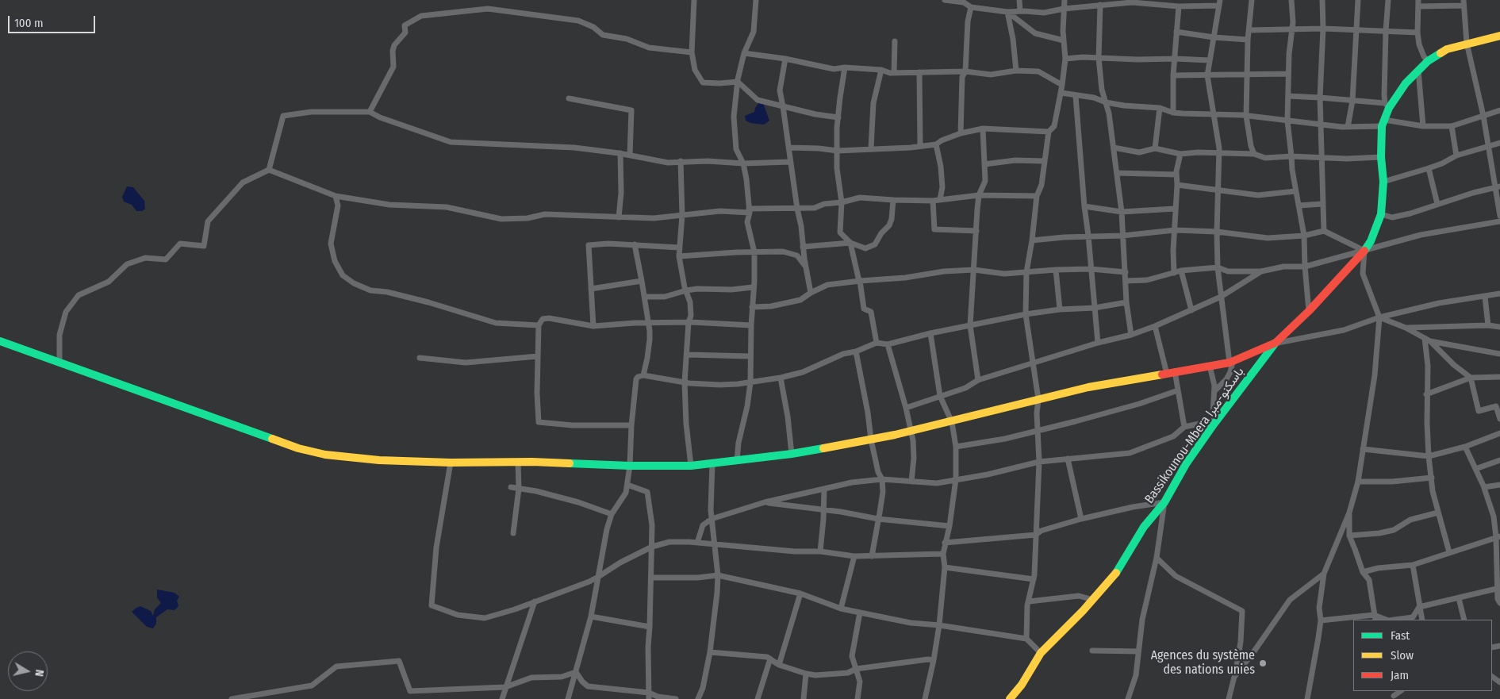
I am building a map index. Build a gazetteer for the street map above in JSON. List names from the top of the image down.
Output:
{
  "streets": {
    "main road": ["Bassikounou-Mbera باسكنو-مبرا"]
  },
  "places": ["Agences du système des nations unies"],
  "legend": ["Fast", "Slow", "Jam"],
  "scale_bar": "100 m",
  "north": "right"
}
